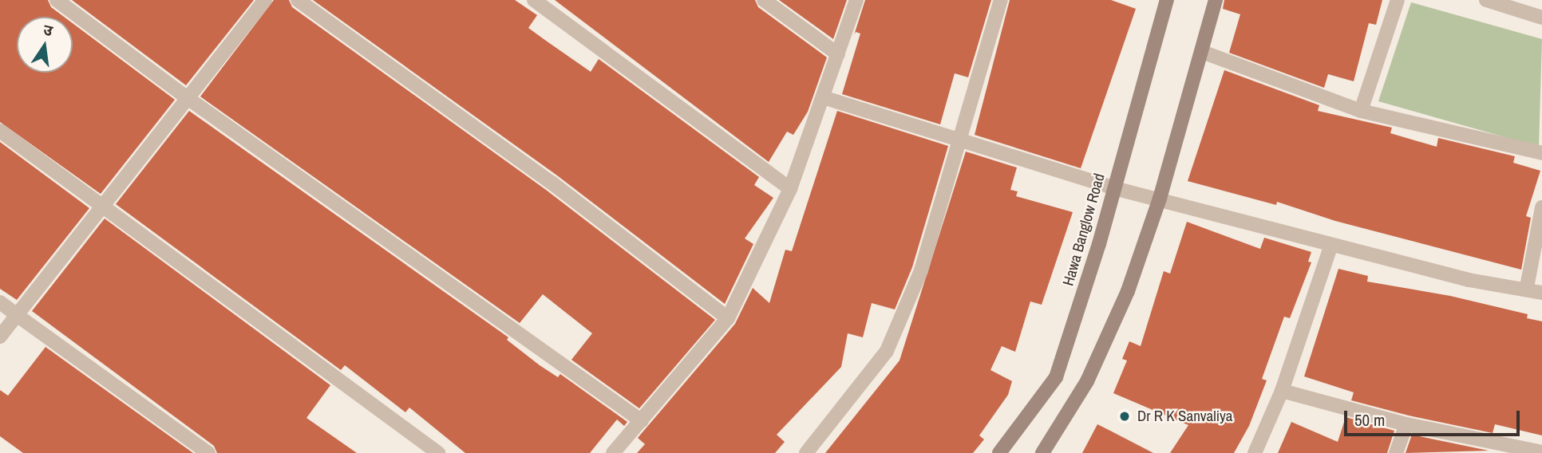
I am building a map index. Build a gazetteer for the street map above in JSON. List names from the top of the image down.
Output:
{
  "streets": {
    "street": ["Hawa Banglow Road"]
  },
  "places": ["Dr R K Sanvaliya"],
  "scale_bar": "50 m",
  "north": "top"
}
